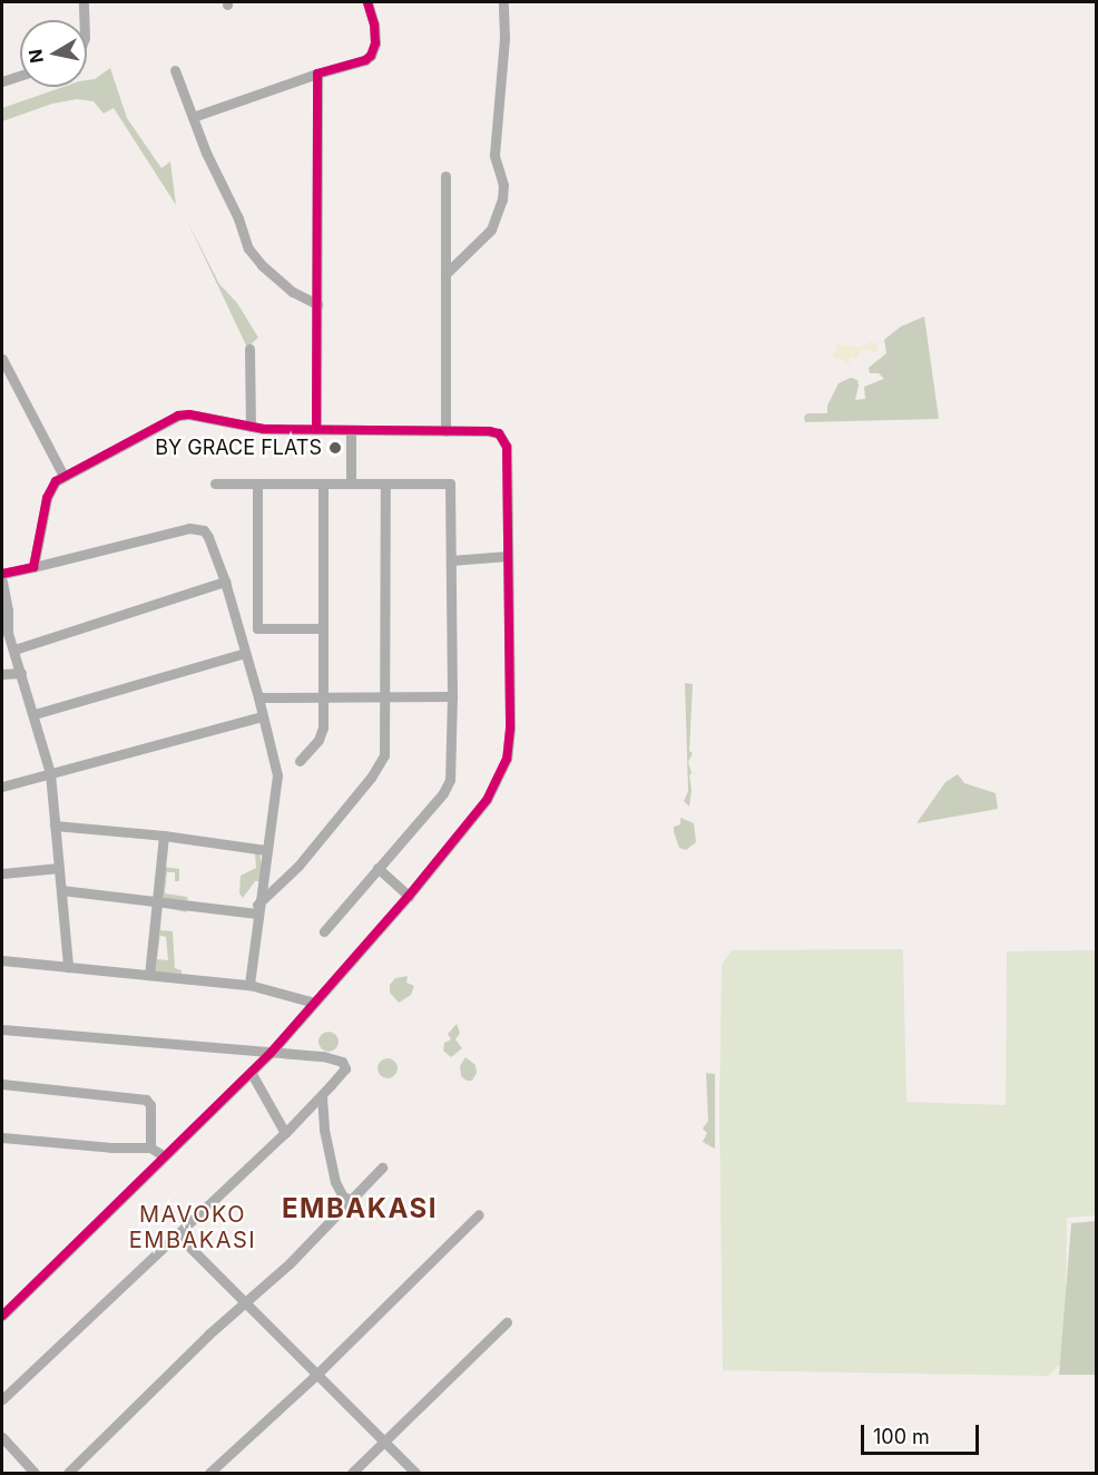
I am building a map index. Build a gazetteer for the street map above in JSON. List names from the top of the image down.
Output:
{
  "districts": ["EMBAKASI", "MAVOKO EMBAKASI"],
  "places": ["BY GRACE FLATS"],
  "scale_bar": "100 m",
  "north": "left"
}
